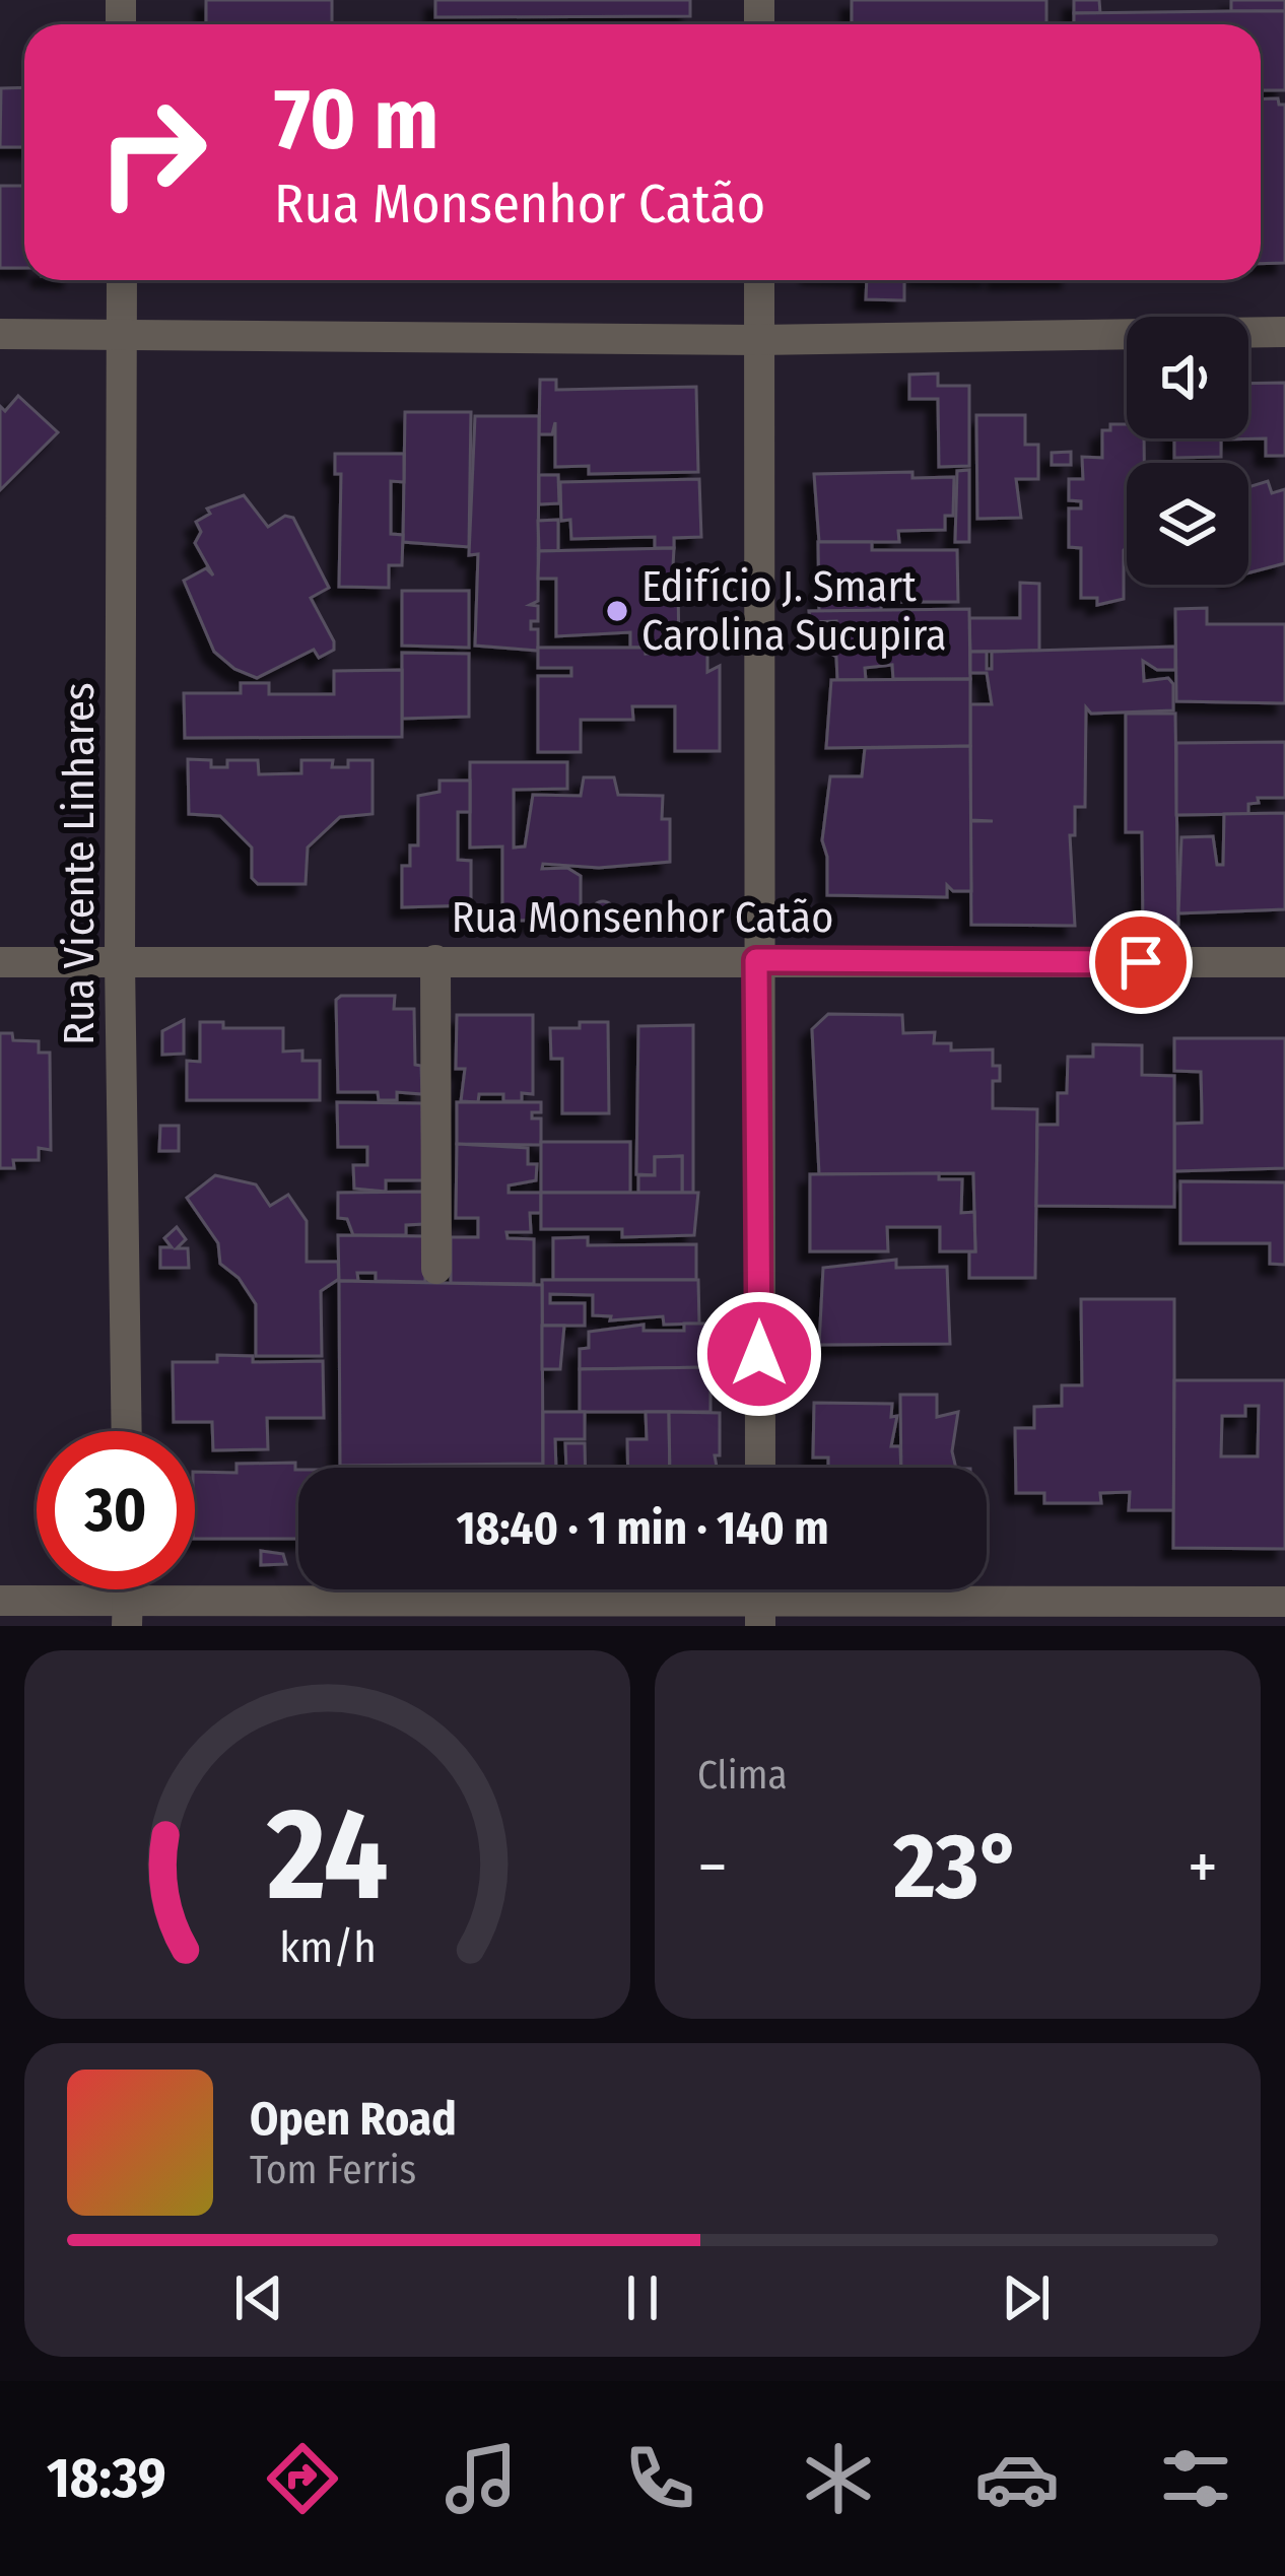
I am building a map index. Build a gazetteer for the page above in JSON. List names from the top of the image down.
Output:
{
  "streets": {
    "street": ["Rua Vicente Linhares", "Rua Monsenhor Catão"]
  },
  "crossings": [
    ["Rua Vicente Linhares", "Rua Monsenhor Catão"]
  ],
  "places": ["Edifício J. Smart Carolina Sucupira"],
  "page": {
    "turn": ["70 m", "Rua Monsenhor Catão"],
    "limit": "30",
    "trip": "18:40 · 1 min · 140 m",
    "tile": "Clima",
    "heat": ["−", "23°", "+"],
    "song": ["Open Road", "Tom Ferris"],
    "tabs": "18:39",
    "gauge": ["24", "km/h"]
  }
}
